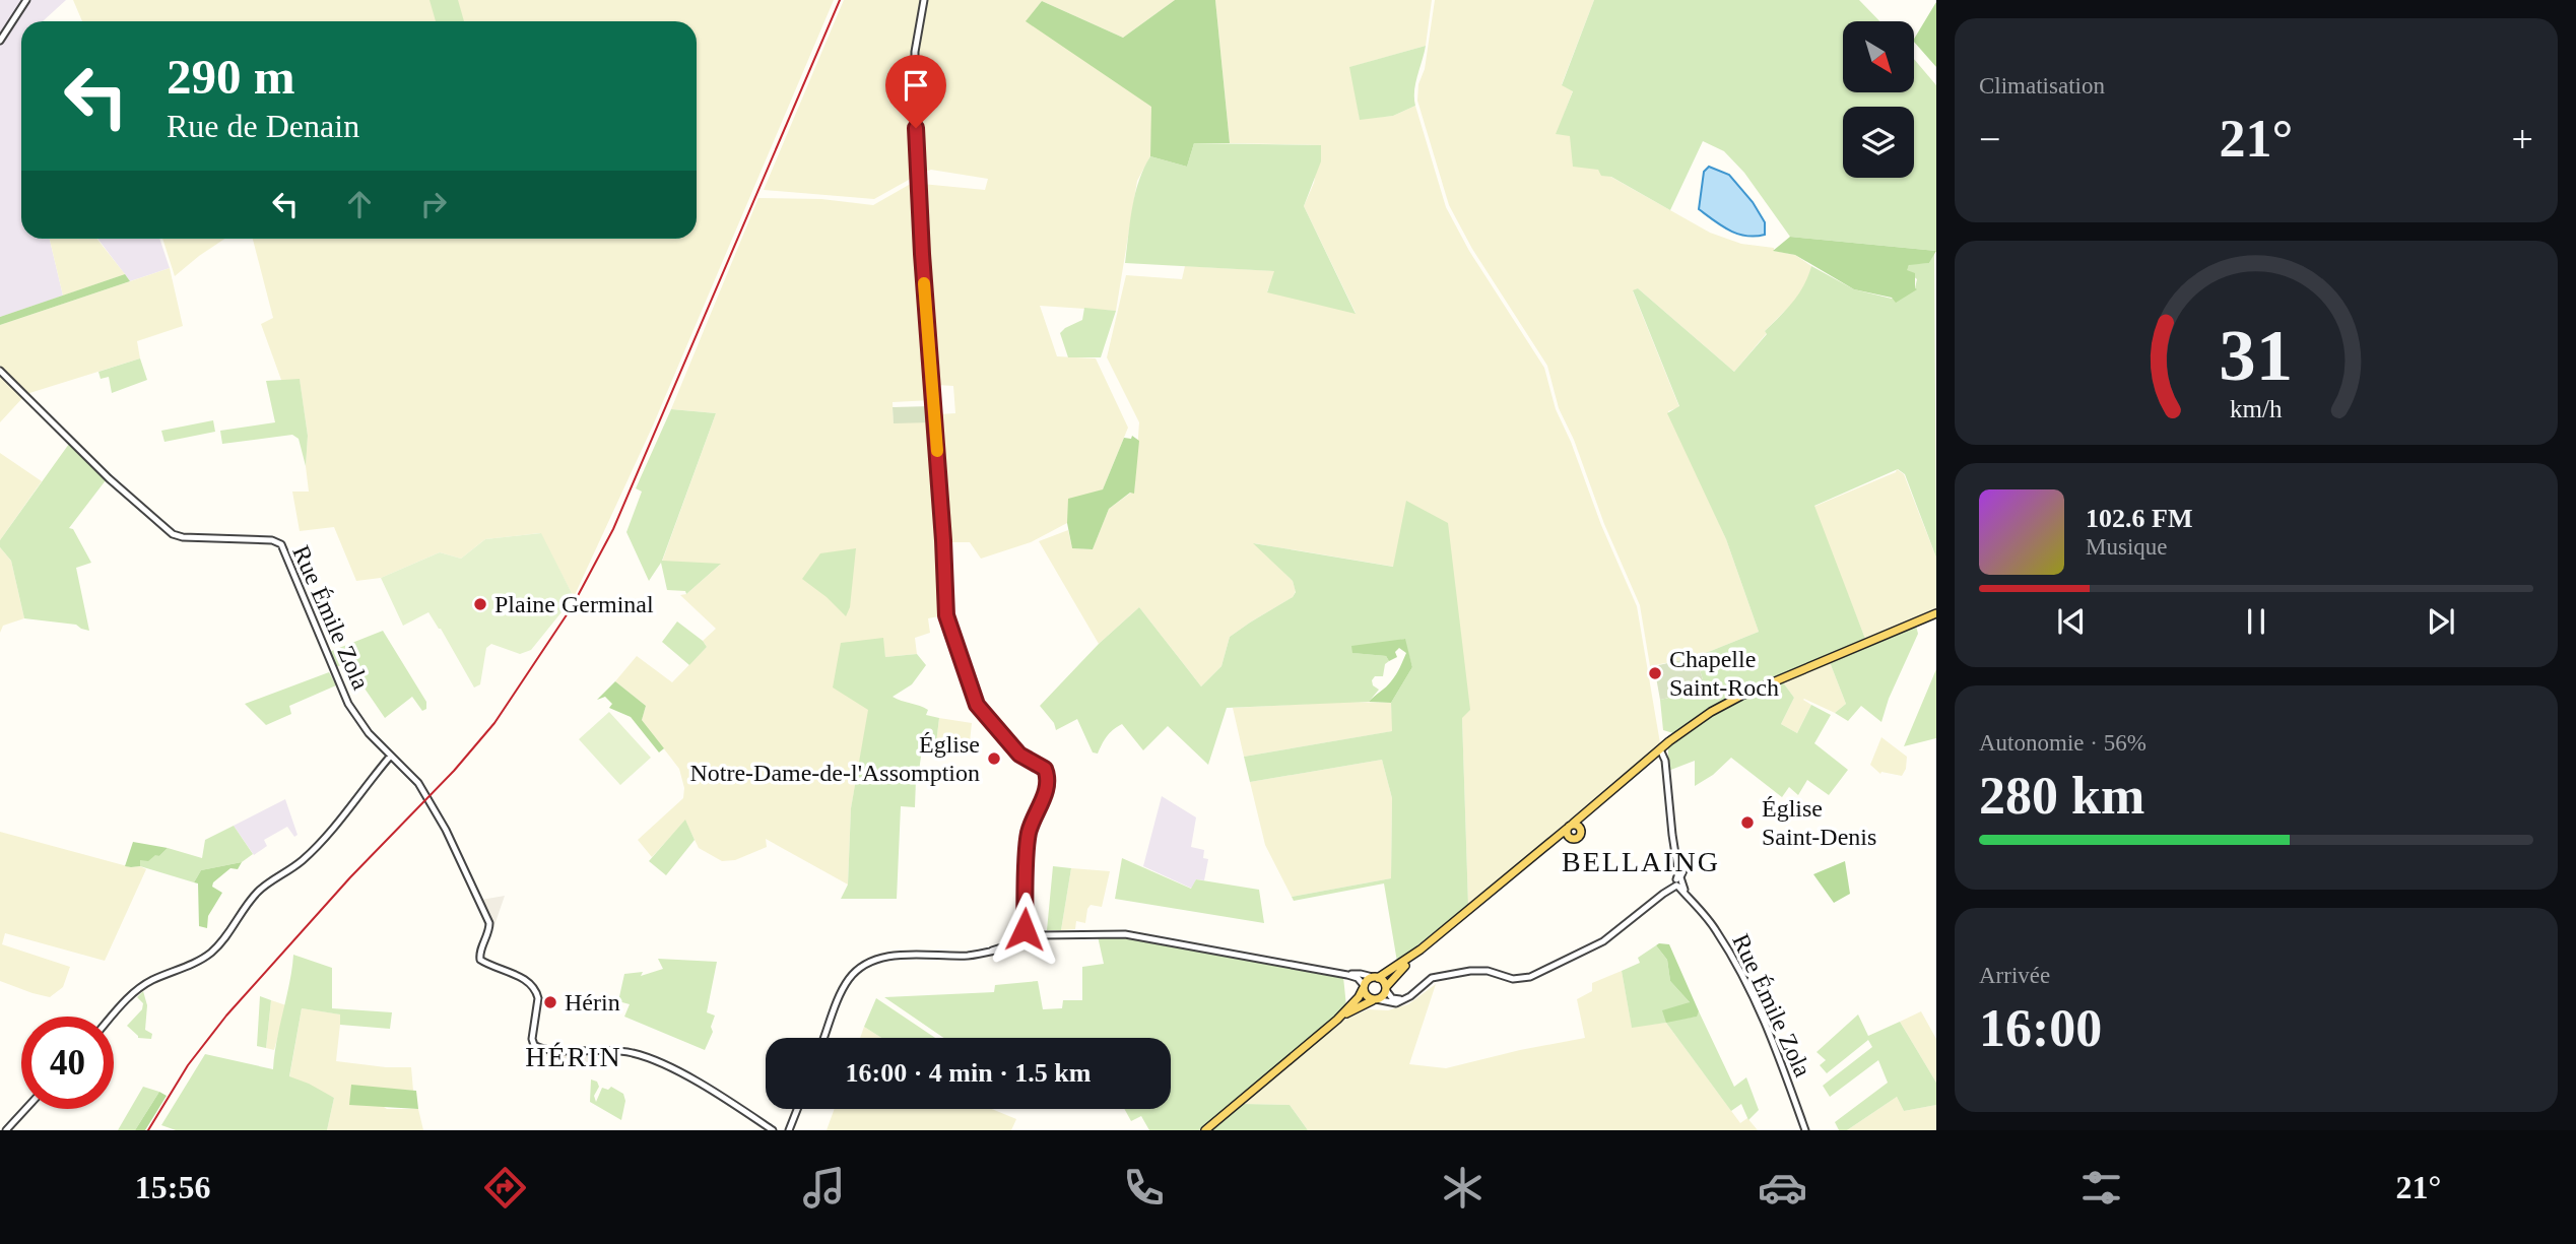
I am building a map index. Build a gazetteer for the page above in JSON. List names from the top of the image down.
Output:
{
  "streets": {
    "street": ["Rue Émile Zola"]
  },
  "districts": ["BELLAING", "HÉRIN"],
  "places": [
    "Plaine Germinal",
    "Chapelle Saint-Roch",
    "Église Notre-Dame-de-l'Assomption",
    "Église Saint-Denis",
    "Hérin"
  ],
  "north": "bottom right",
  "page": {
    "tile": [
      "Climatisation",
      ["Autonomie · 56%", "280 km"],
      ["Arrivée", "16:00"]
    ],
    "turn": ["290 m", "Rue de Denain"],
    "heat": ["−", "21°", "+"],
    "song": ["102.6 FM", "Musique"],
    "limit": "40",
    "trip": "16:00 · 4 min · 1.5 km",
    "tabs": ["15:56", "21°"],
    "gauge": ["31", "km/h"]
  }
}
